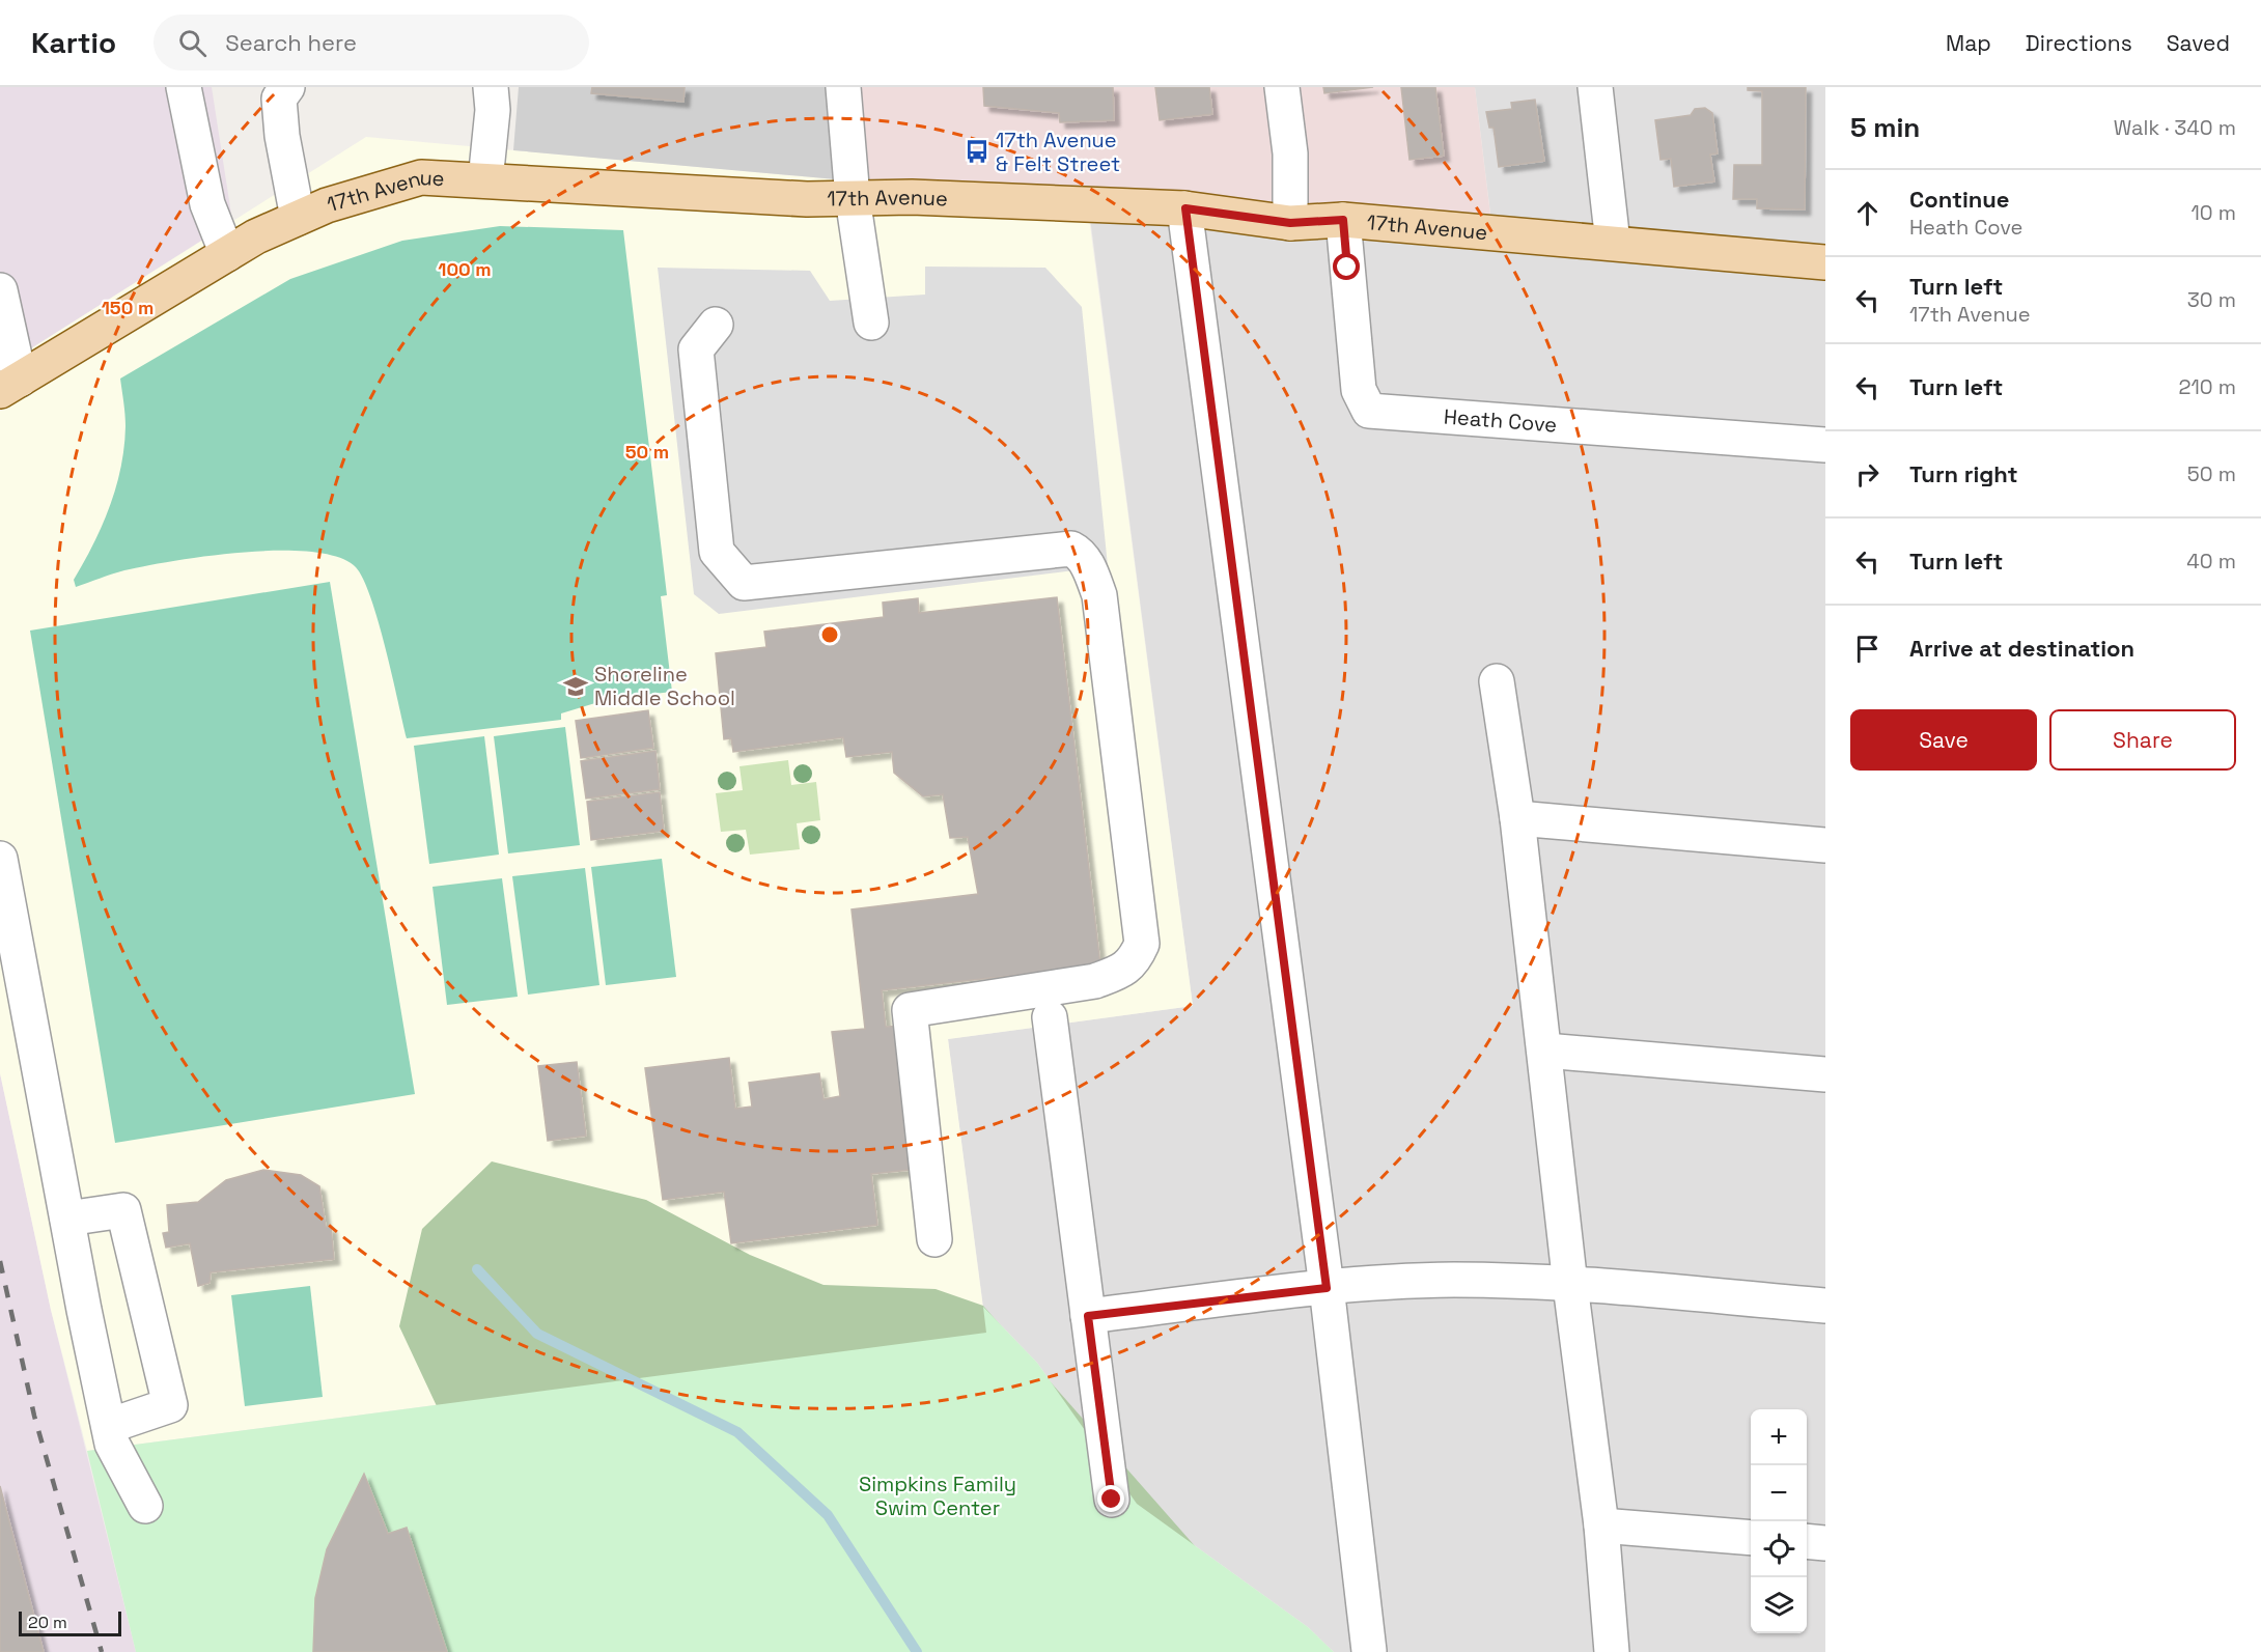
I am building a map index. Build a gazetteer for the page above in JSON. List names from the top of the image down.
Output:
{
  "streets": {
    "main road": ["17th Avenue"],
    "street": ["Heath Cove"]
  },
  "crossings": [
    ["17th Avenue", "Heath Cove"]
  ],
  "parks": ["Simpkins Family Swim Center"],
  "places": {
    "bus stop": ["17th Avenue & Felt Street"],
    "school or university": ["Shoreline Middle School"]
  },
  "scale_bar": "20 m",
  "page": {
    "header": "Kartio",
    "search": "Search here",
    "nav": ["Map", "Directions", "Saved"],
    "heading": ["5 min", "Walk · 340 m"],
    "list": [
      ["Continue", "Heath Cove", "10 m"],
      ["Turn left", "17th Avenue", "30 m"],
      ["Turn left", "210 m"],
      ["Turn right", "50 m"],
      ["Turn left", "40 m"],
      "Arrive at destination"
    ],
    "buttons": ["Save", "Share"],
    "map_buttons": ["+", "−"],
    "scale": "20 m"
  },
  "rings": ["100 m", "150 m", "50 m"]
}
